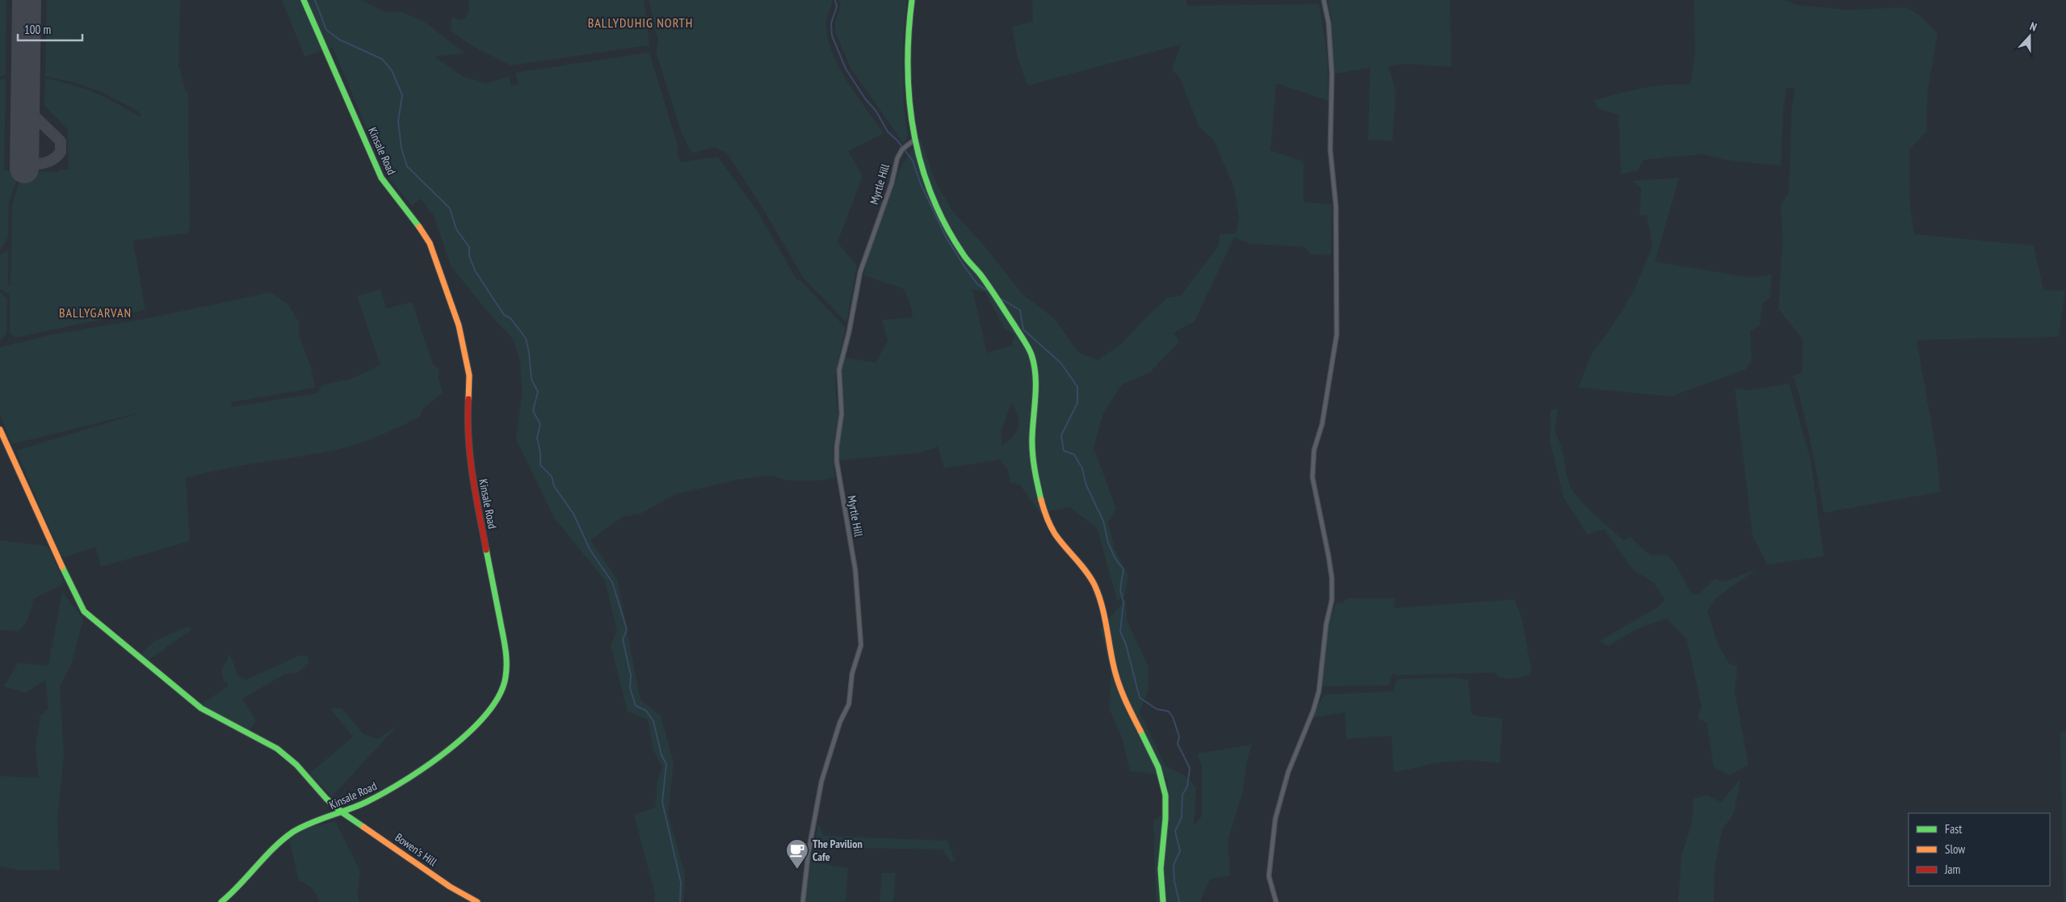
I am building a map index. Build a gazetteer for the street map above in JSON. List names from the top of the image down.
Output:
{
  "streets": {
    "street": ["Kinsale Road", "Myrtle Hill", "Bowen's Hill"]
  },
  "crossings": [
    ["Kinsale Road", "Bowen's Hill"]
  ],
  "districts": ["BALLYDUHIG NORTH", "BALLYGARVAN"],
  "places": {
    "cafe": ["The Pavilion Cafe"]
  },
  "legend": ["Fast", "Slow", "Jam"],
  "scale_bar": "100 m",
  "north": "top"
}
